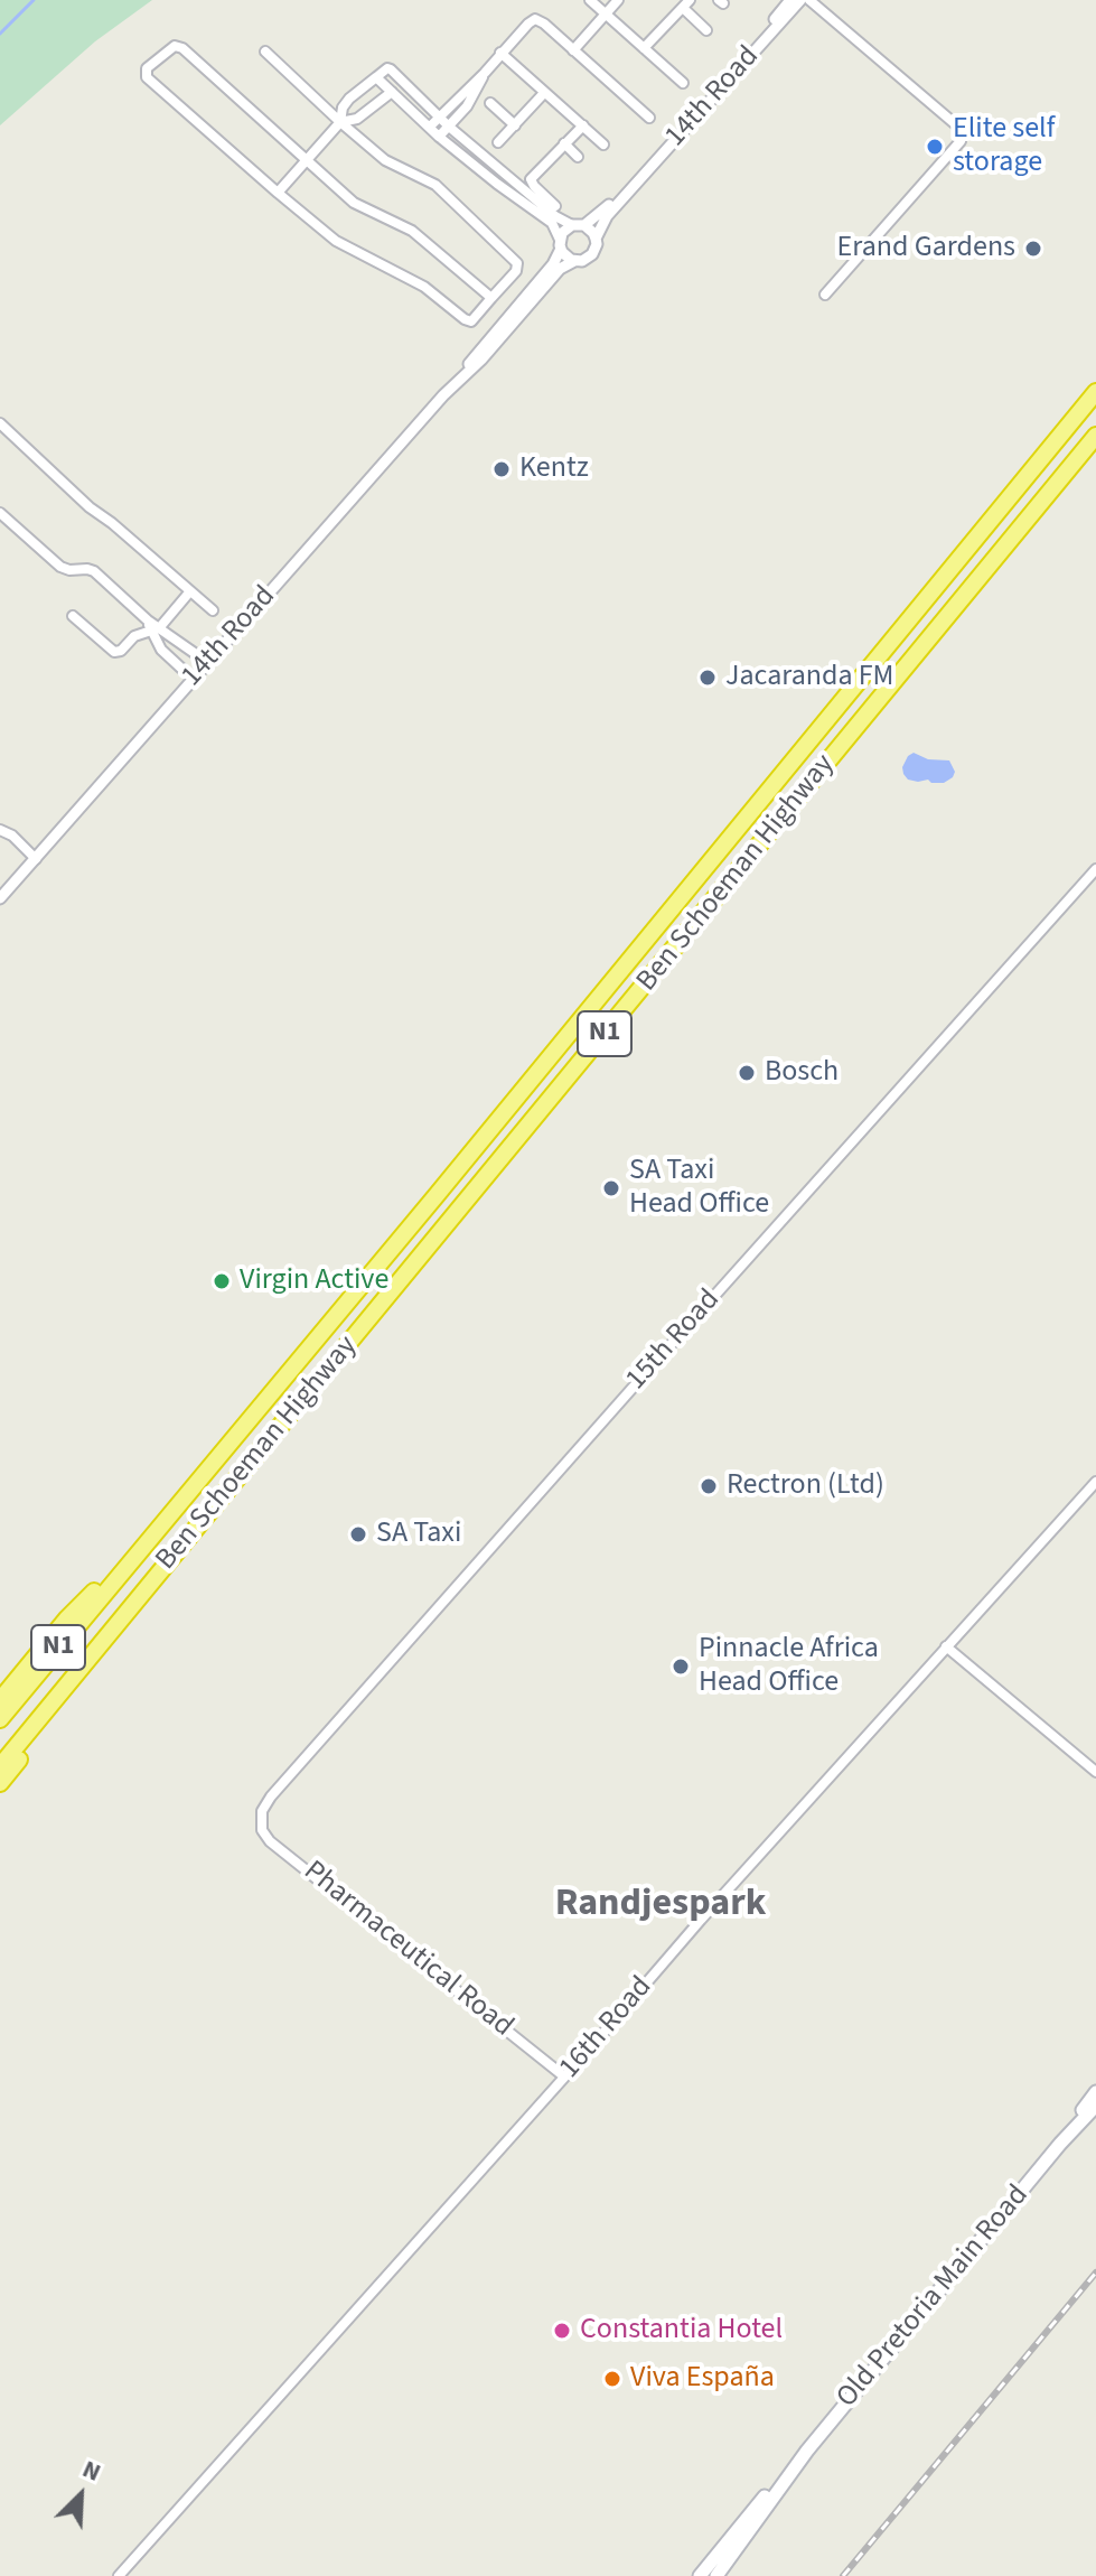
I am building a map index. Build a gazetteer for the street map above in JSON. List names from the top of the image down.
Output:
{
  "streets": {
    "highway": ["Ben Schoeman Highway", "N1"],
    "main road": ["Old Pretoria Main Road"],
    "street": [
      "14th Road",
      "15th Road",
      "Pharmaceutical Road",
      "16th Road"
    ]
  },
  "crossings": [
    ["15th Road", "Pharmaceutical Road"],
    ["Pharmaceutical Road", "16th Road"]
  ],
  "districts": ["Randjespark"],
  "places": [
    "Elite self storage",
    "Erand Gardens",
    "Kentz",
    "Jacaranda FM",
    "Bosch",
    "SA Taxi Head Office",
    "Virgin Active",
    "Rectron (Ltd)",
    "SA Taxi",
    "Pinnacle Africa Head Office",
    "Constantia Hotel",
    "Viva España"
  ],
  "north": "top right"
}
